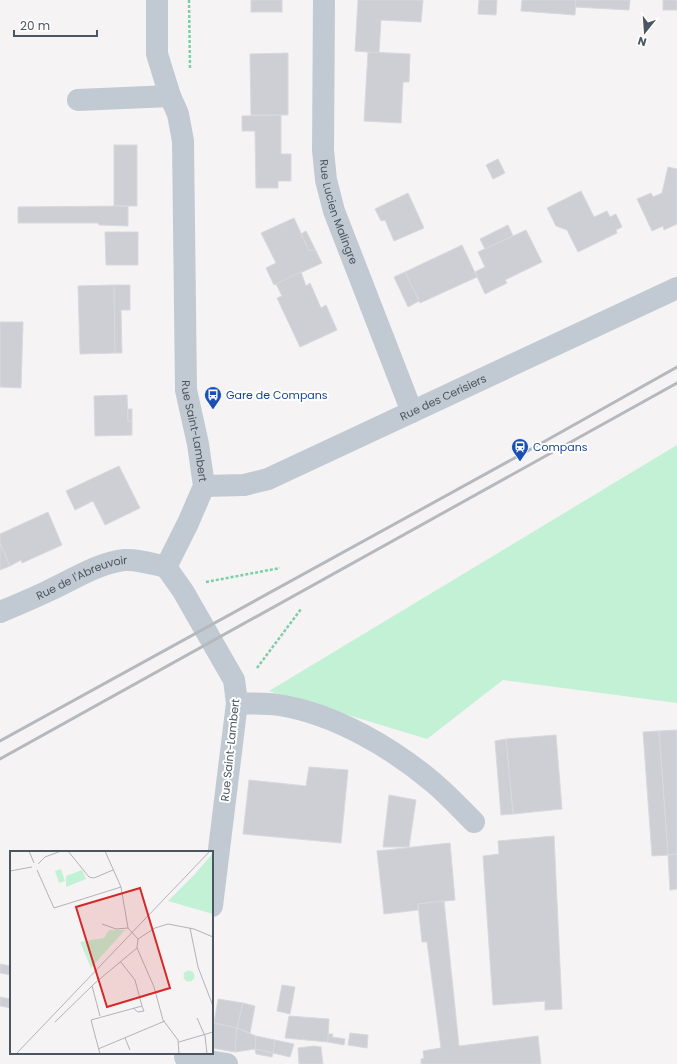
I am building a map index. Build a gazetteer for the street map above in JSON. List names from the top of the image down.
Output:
{
  "streets": {
    "street": [
      "Rue Lucien Malingre",
      "Rue des Cerisiers",
      "Rue Saint-Lambert",
      "Rue de l'Abreuvoir"
    ]
  },
  "crossings": [
    ["Rue Lucien Malingre", "Rue des Cerisiers"],
    ["Rue des Cerisiers", "Rue Saint-Lambert"],
    ["Rue Saint-Lambert", "Rue de l'Abreuvoir"]
  ],
  "places": {
    "bus stop": ["Gare de Compans"],
    "station": ["Compans"]
  },
  "scale_bar": "20 m",
  "north": "bottom"
}
